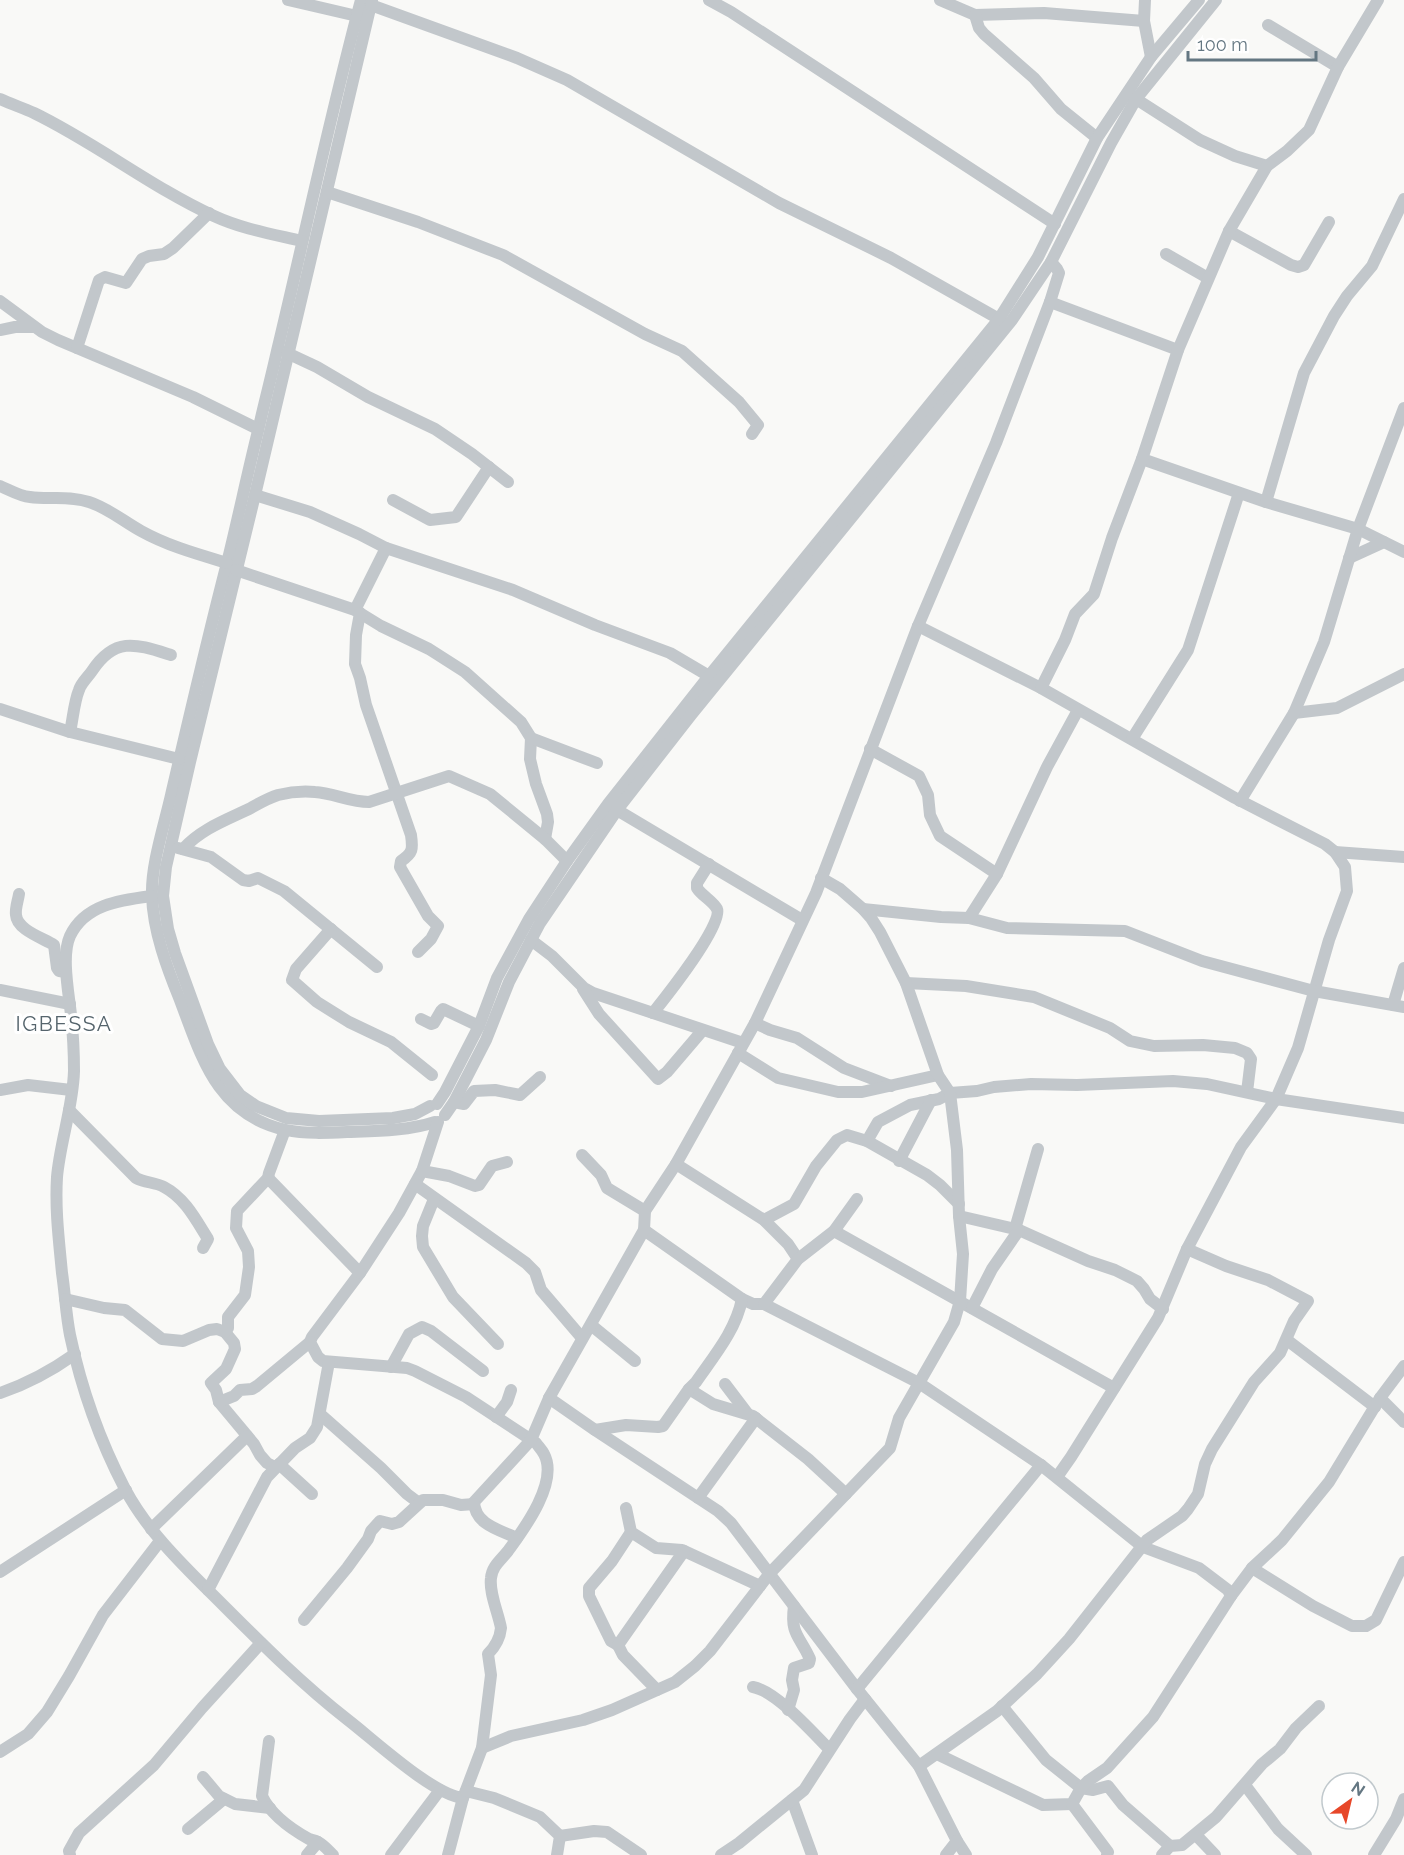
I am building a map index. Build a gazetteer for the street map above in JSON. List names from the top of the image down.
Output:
{
  "districts": ["IGBESSA"],
  "scale_bar": "100 m",
  "north": "top right"
}
